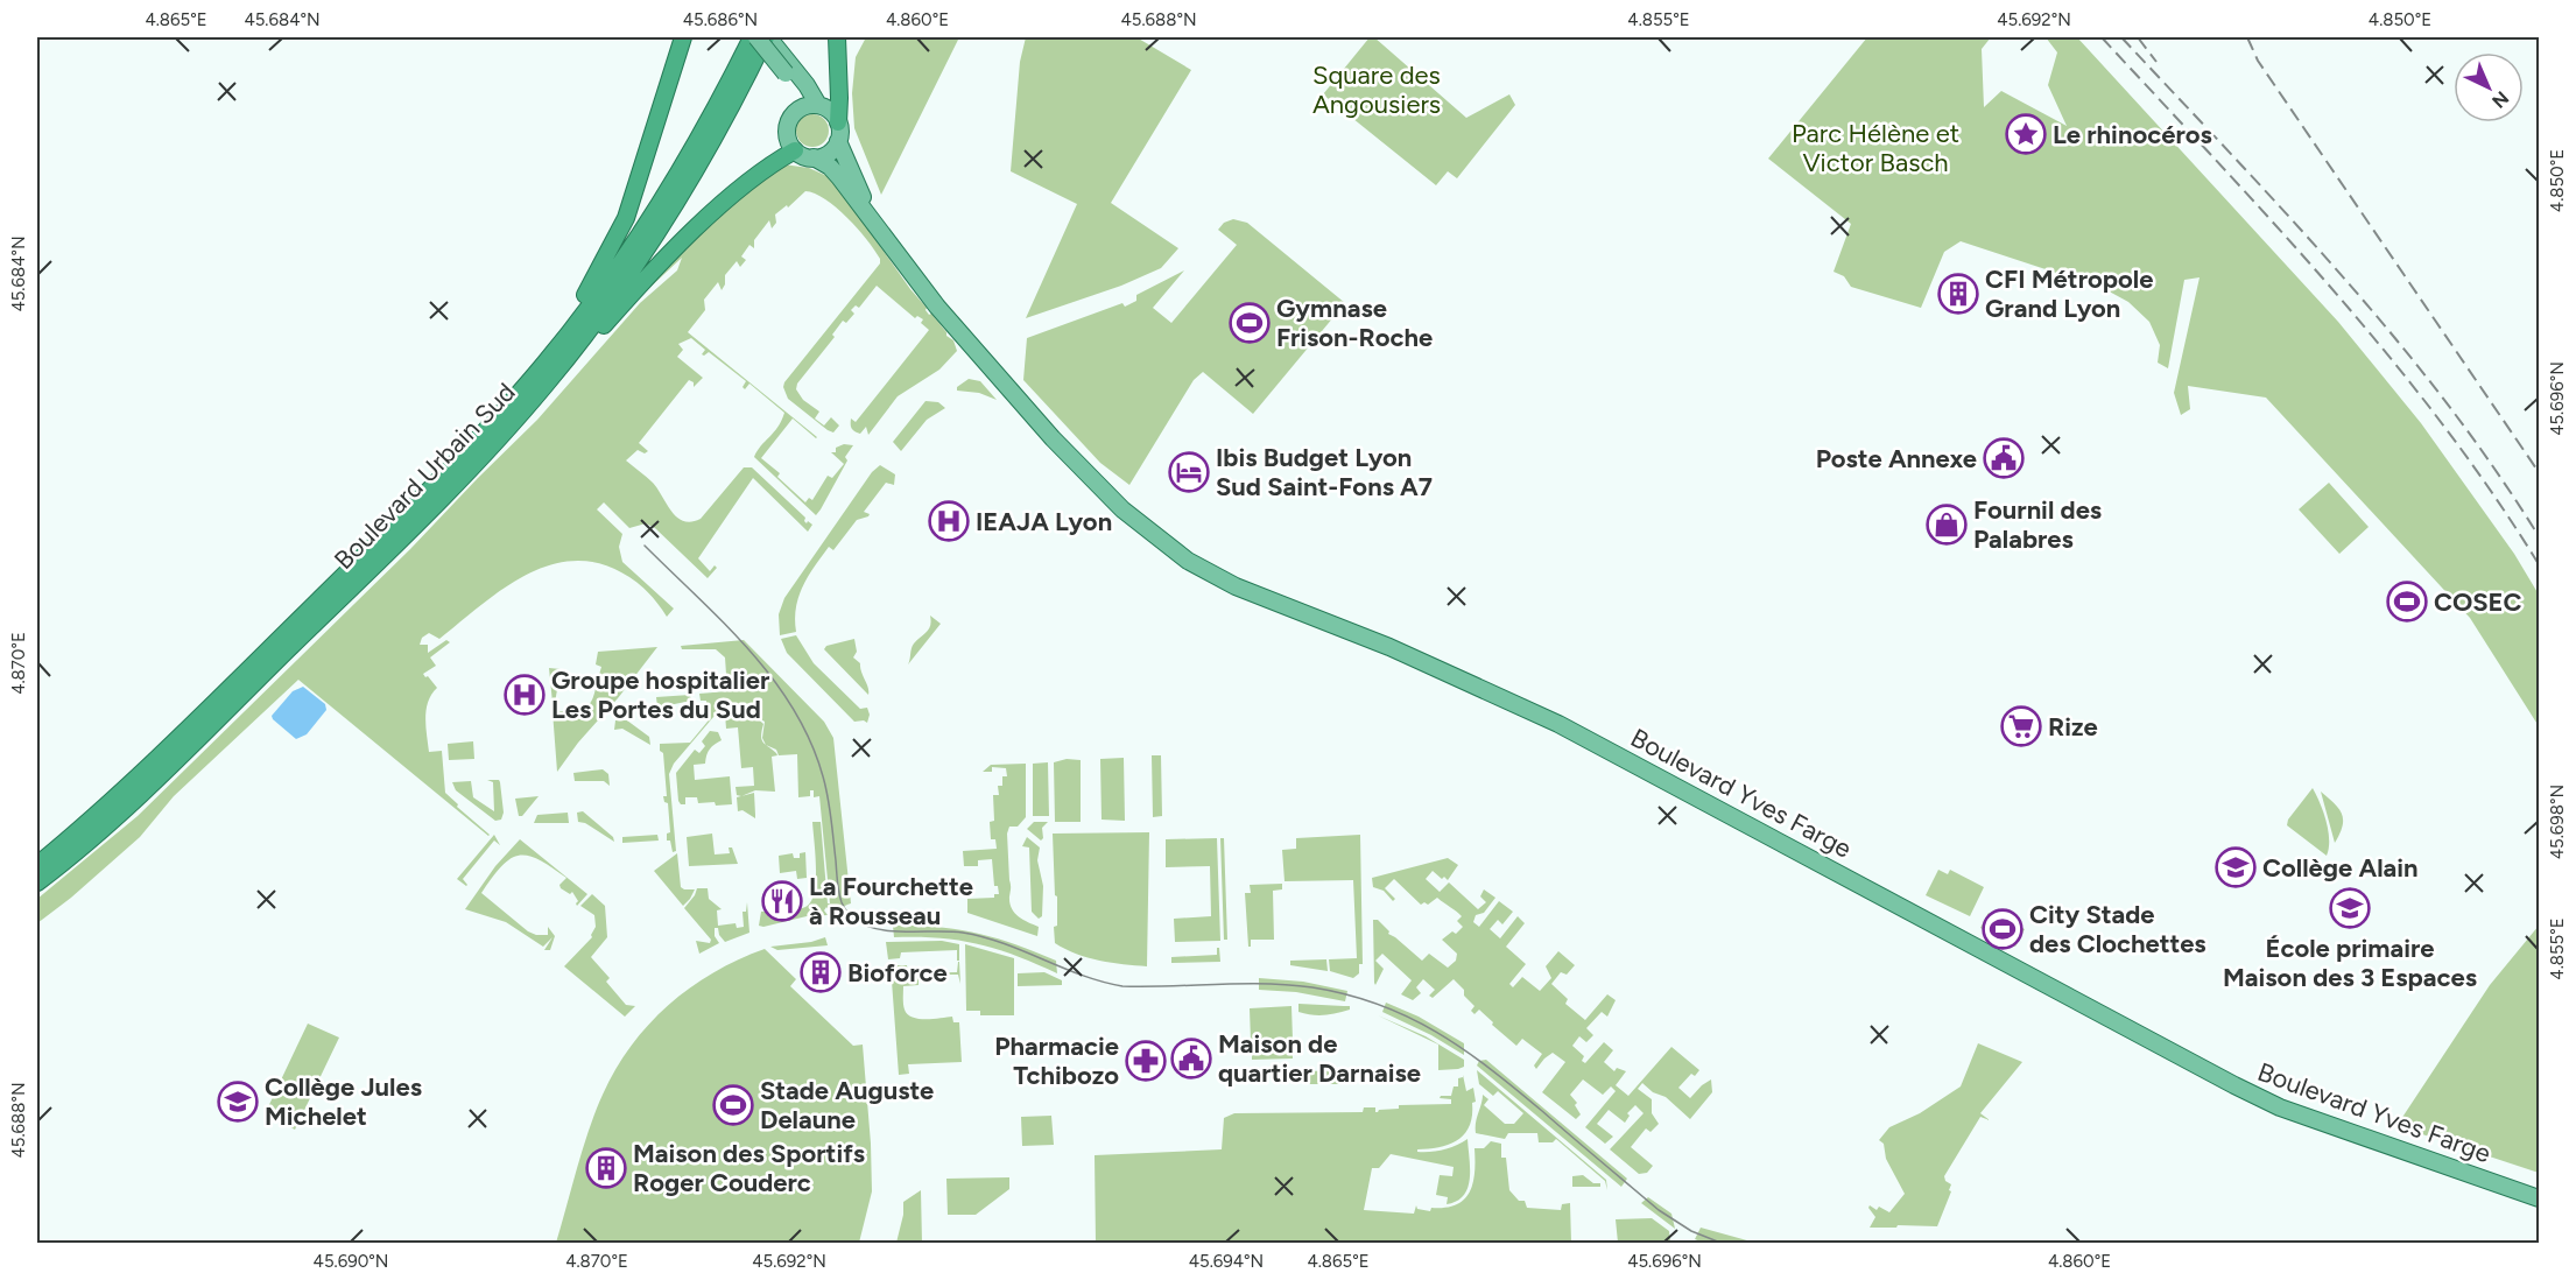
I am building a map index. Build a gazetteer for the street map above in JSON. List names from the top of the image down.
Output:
{
  "streets": {
    "highway": ["Boulevard Urbain Sud"],
    "main road": ["Boulevard Yves Farge"]
  },
  "parks": ["Square des Angousiers", "Parc Hélène et Victor Basch"],
  "places": {
    "place": ["Le rhinocéros"],
    "building": ["CFI Métropole Grand Lyon", "Bioforce", "Maison des Sportifs Roger Couderc"],
    "sports": [
      "Gymnase Frison-Roche",
      "COSEC",
      "City Stade des Clochettes",
      "Stade Auguste Delaune"
    ],
    "public building": ["Poste Annexe", "Maison de quartier Darnaise"],
    "hotel": ["Ibis Budget Lyon Sud Saint-Fons A7"],
    "hospital": ["IEAJA Lyon", "Groupe hospitalier Les Portes du Sud"],
    "shop": ["Fournil des Palabres"],
    "supermarket": ["Rize"],
    "school or university": ["Collège Alain", "École primaire Maison des 3 Espaces", "Collège Jules Michelet"],
    "restaurant": ["La Fourchette à Rousseau"],
    "pharmacy": ["Pharmacie Tchibozo"]
  },
  "north": "bottom right",
  "coordinates": [
    "4.865°E",
    "45.684°N",
    "45.686°N",
    "4.860°E",
    "45.688°N",
    "4.855°E",
    "45.692°N",
    "4.850°E",
    "45.696°N",
    "4.870°E",
    "45.698°N",
    "45.690°N",
    "45.694°N"
  ]
}
